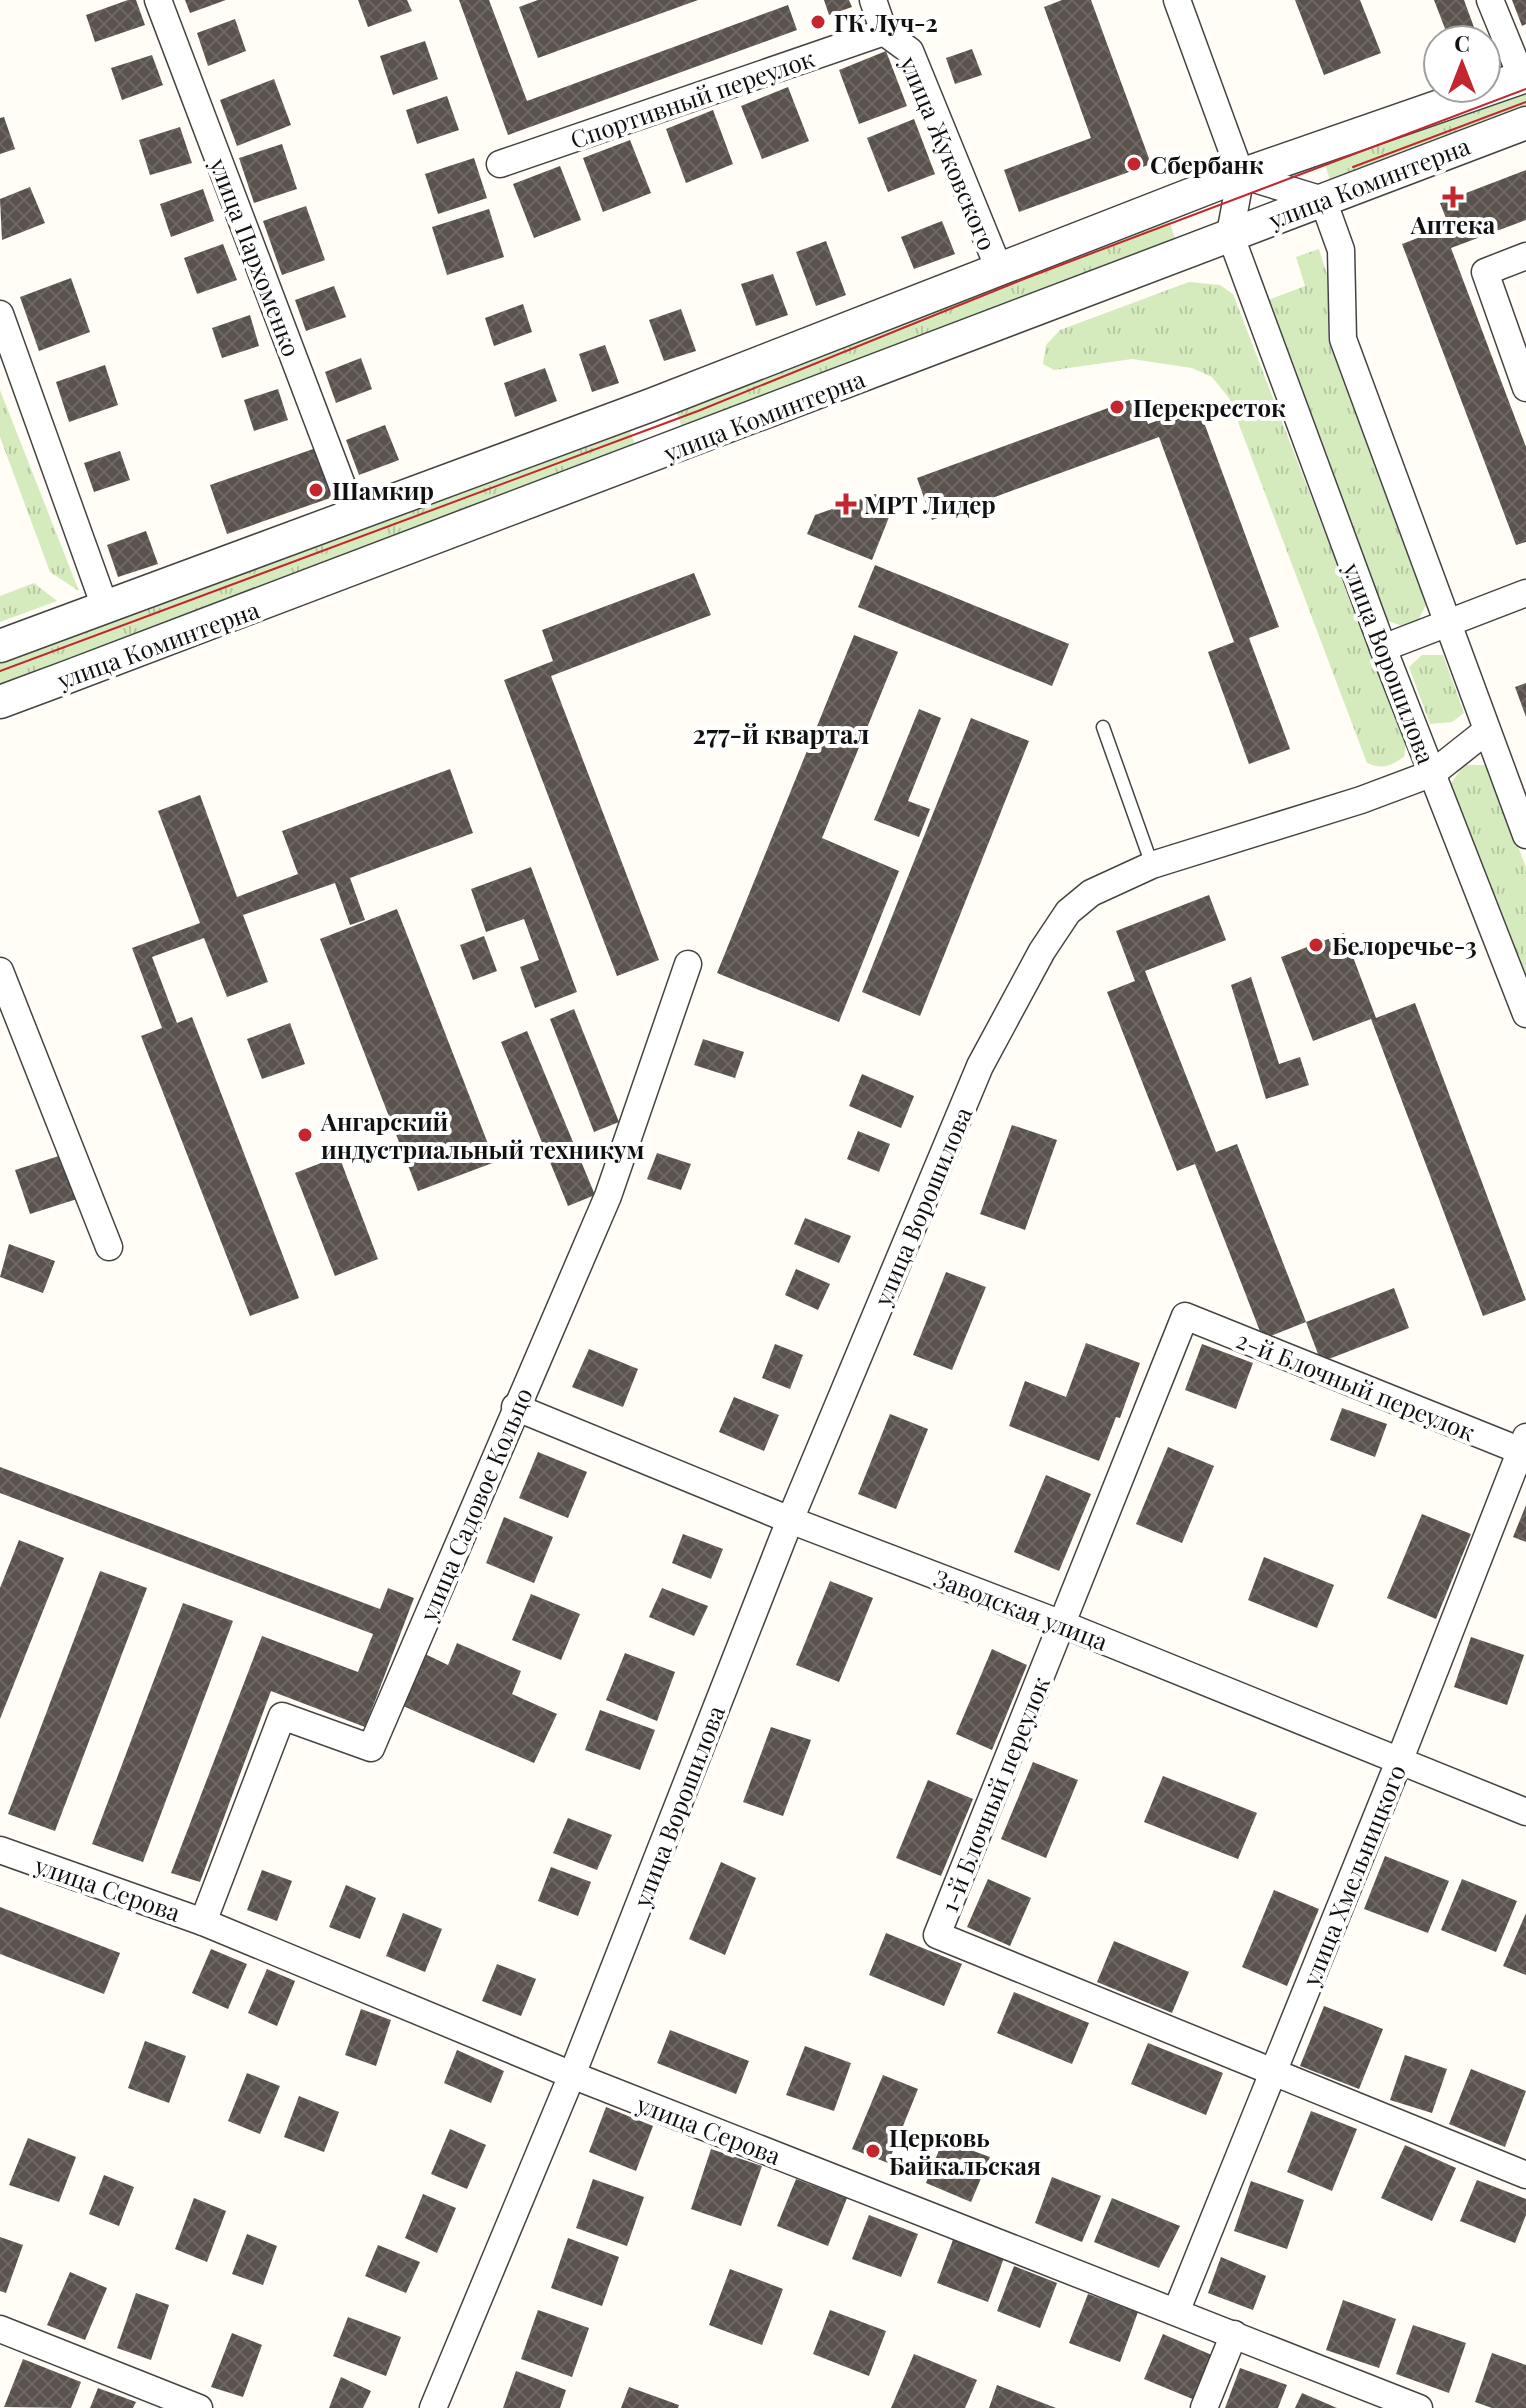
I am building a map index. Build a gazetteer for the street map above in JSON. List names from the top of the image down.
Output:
{
  "streets": {
    "street": [
      "Спортивный переулок",
      "улица Жуковского",
      "улица Коминтерна",
      "улица Пархоменко",
      "улица Ворошилова",
      "2-й Блочный переулок",
      "улица Садовое Кольцо",
      "Заводская улица",
      "1-й Блочный переулок",
      "улица Хмельницкого",
      "улица Серова"
    ]
  },
  "crossings": [
    ["Спортивный переулок", "улица Жуковского"],
    ["улица Жуковского", "улица Коминтерна"],
    ["улица Коминтерна", "улица Пархоменко"],
    ["улица Коминтерна", "улица Ворошилова"],
    ["улица Ворошилова", "Заводская улица"],
    ["улица Ворошилова", "улица Серова"],
    ["2-й Блочный переулок", "1-й Блочный переулок"],
    ["2-й Блочный переулок", "улица Хмельницкого"],
    ["улица Садовое Кольцо", "Заводская улица"],
    ["улица Садовое Кольцо", "улица Серова"],
    ["Заводская улица", "1-й Блочный переулок"],
    ["Заводская улица", "улица Хмельницкого"],
    ["1-й Блочный переулок", "улица Хмельницкого"],
    ["улица Хмельницкого", "улица Серова"]
  ],
  "districts": ["277-й квартал"],
  "places": {
    "other": [
      "ГК Луч-2",
      "Сбербанк",
      "Перекресток",
      "Шамкир",
      "Белоречье-3",
      "Ангарский индустриальный техникум",
      "Церковь Байкальская"
    ],
    "health": ["Аптека", "МРТ Лидер"]
  },
  "north": "top"
}
